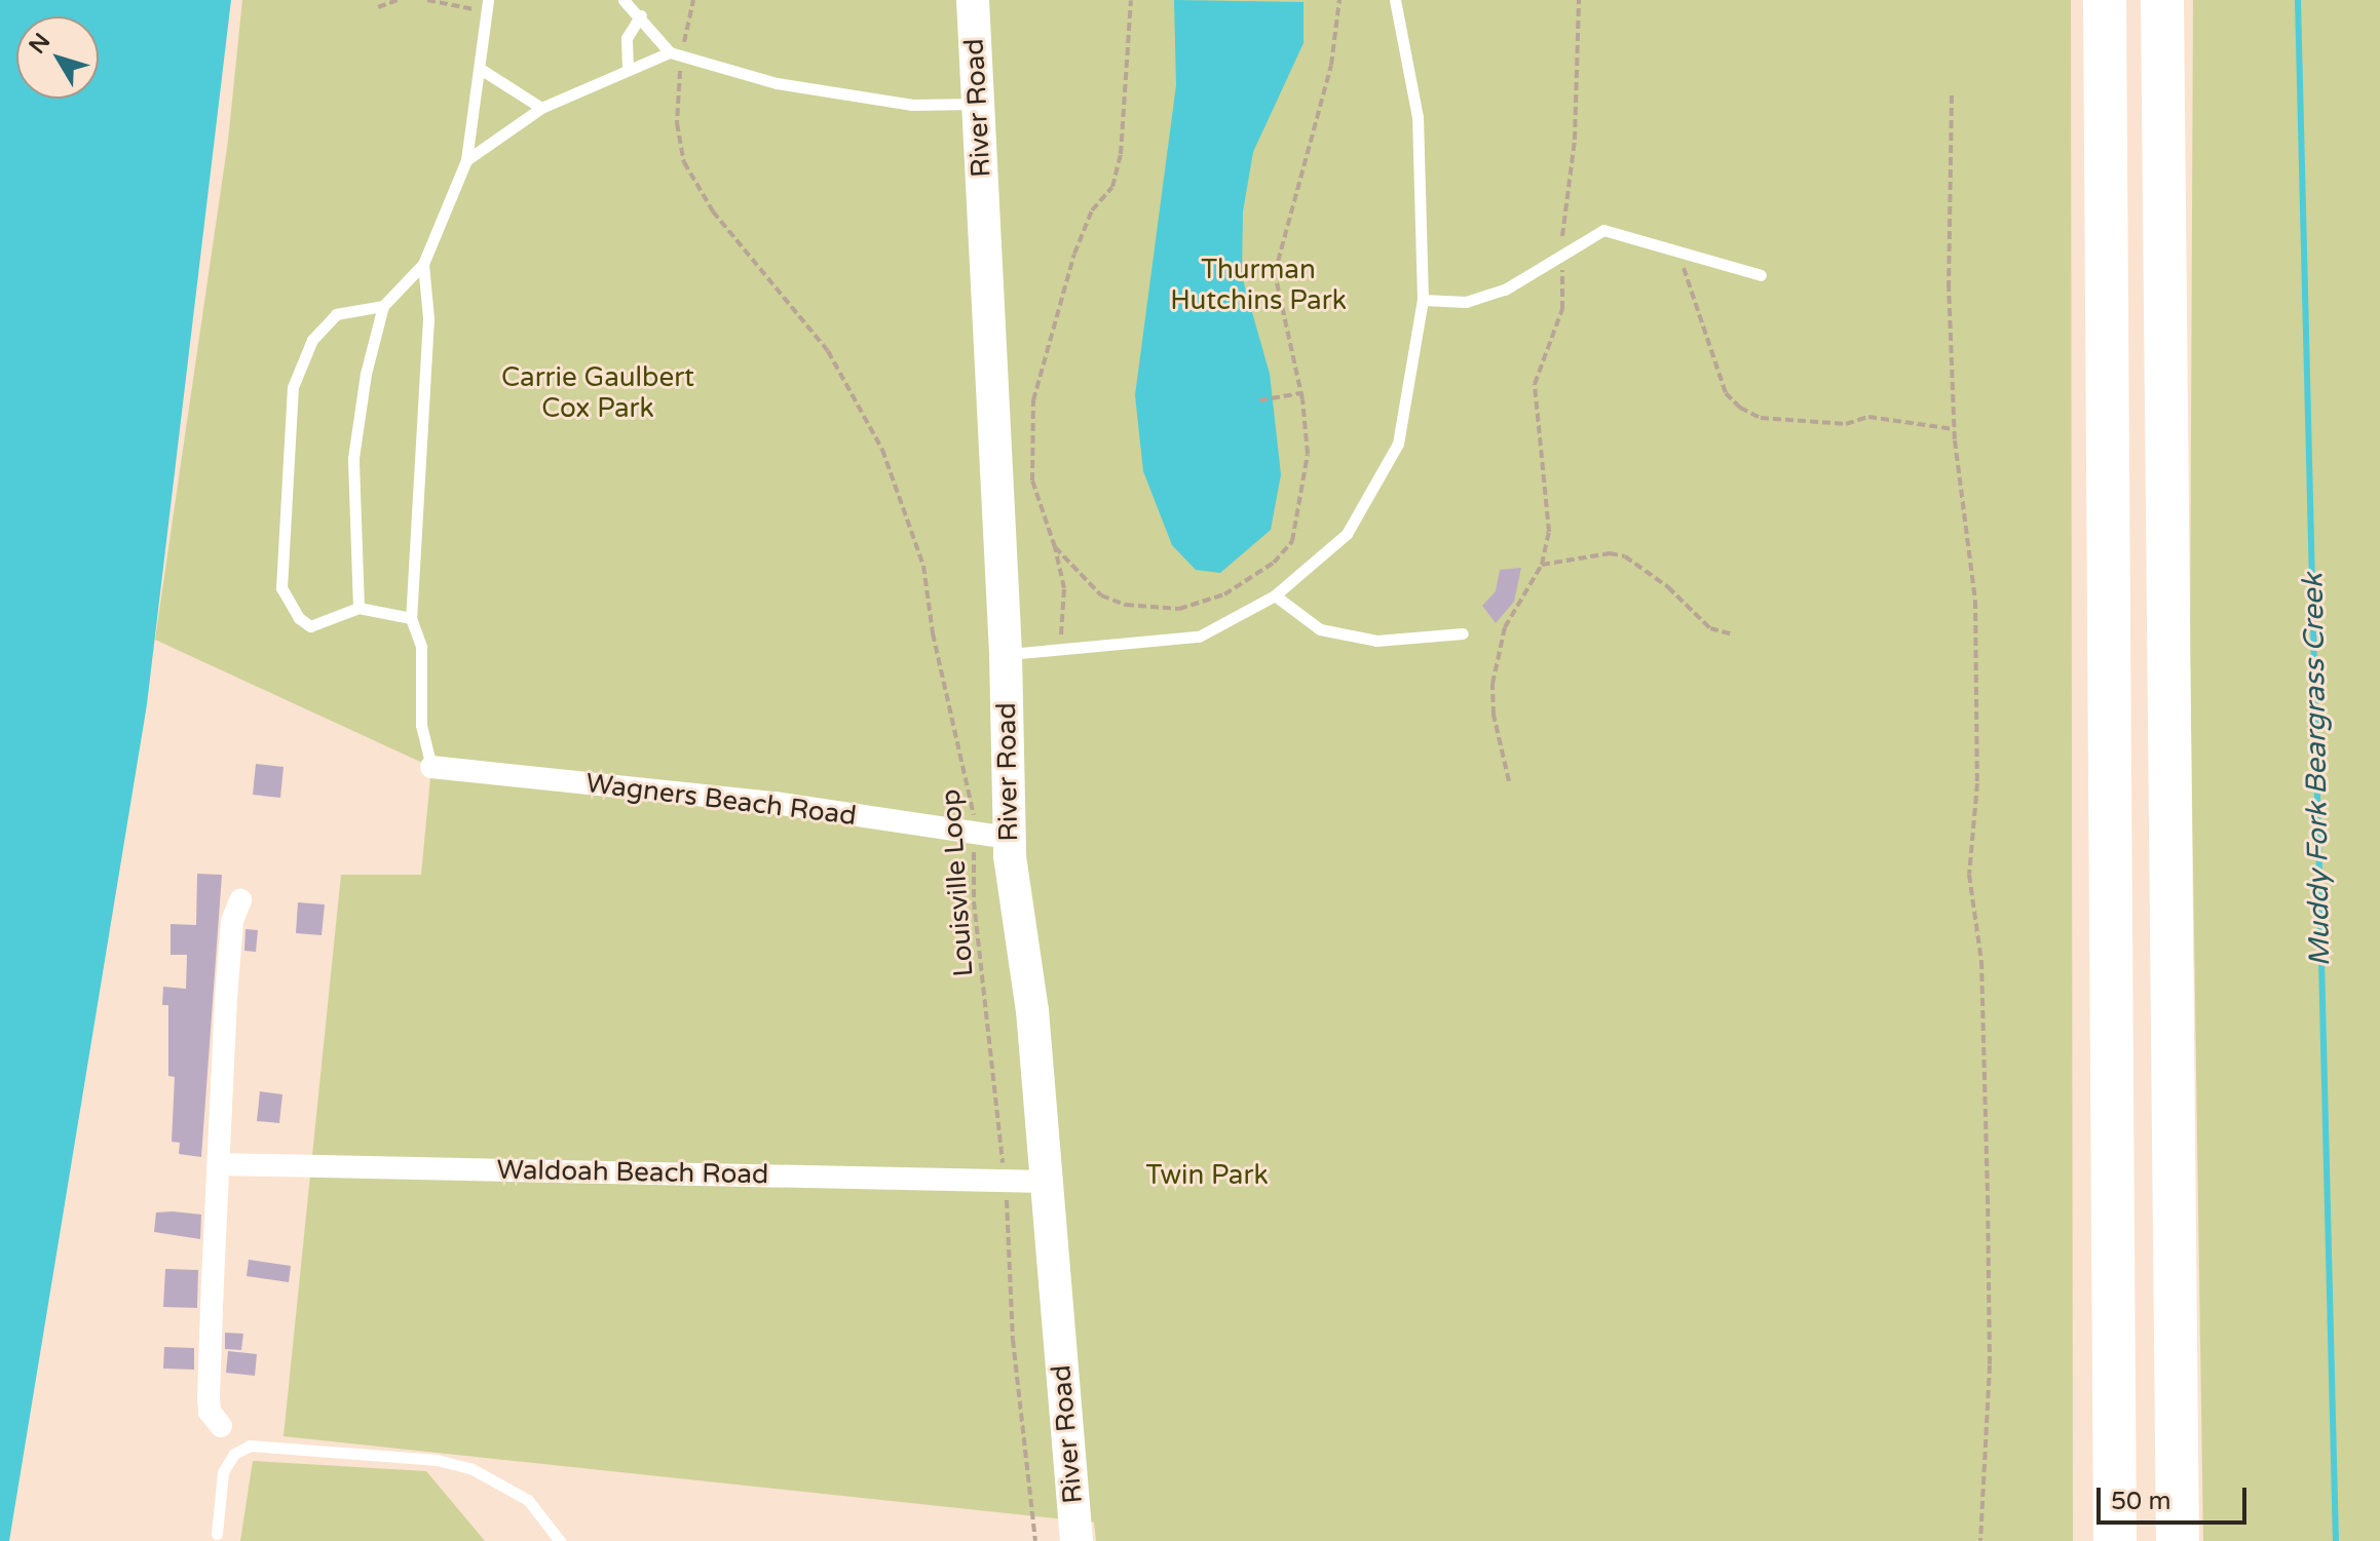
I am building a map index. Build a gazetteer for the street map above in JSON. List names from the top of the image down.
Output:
{
  "streets": {
    "street": ["River Road", "Wagners Beach Road", "Waldoah Beach Road"],
    "path": ["Louisville Loop"]
  },
  "crossings": [
    ["River Road", "Wagners Beach Road"],
    ["River Road", "Waldoah Beach Road"],
    ["Wagners Beach Road", "Louisville Loop"],
    ["Louisville Loop", "Waldoah Beach Road"]
  ],
  "water": ["Muddy Fork Beargrass Creek"],
  "parks": ["Thurman Hutchins Park", "Carrie Gaulbert Cox Park", "Twin Park"],
  "scale_bar": "50 m",
  "north": "top left"
}
